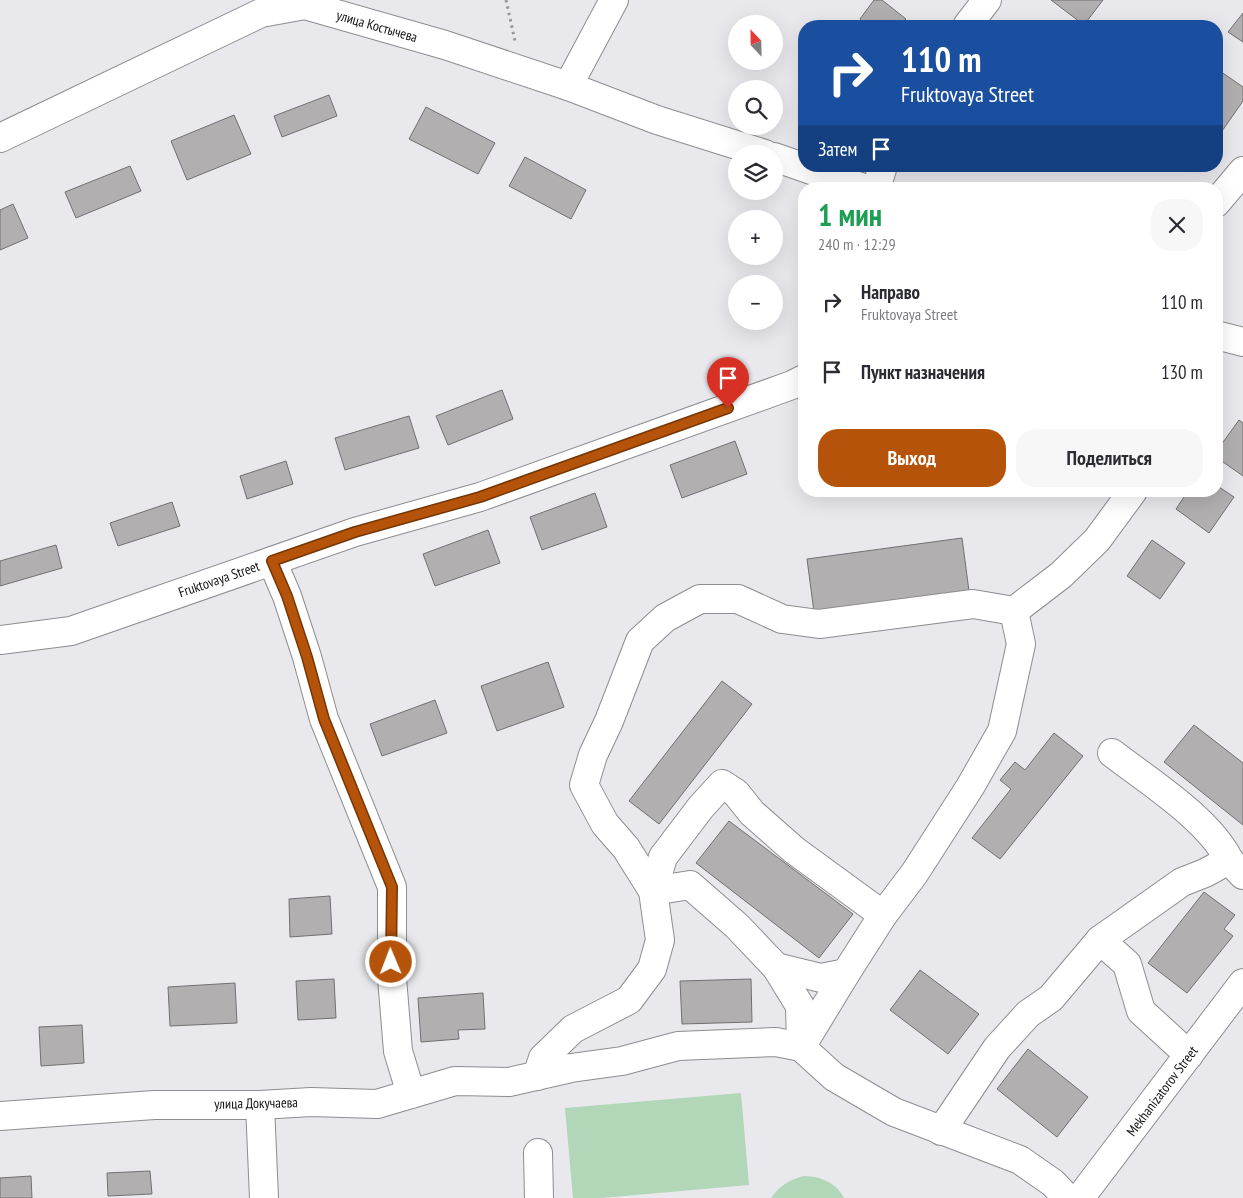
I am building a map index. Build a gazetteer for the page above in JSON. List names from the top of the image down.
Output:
{
  "streets": {
    "street": [
      "улица Костычева",
      "Fruktovaya Street",
      "Mekhanizatorov Street",
      "улица Докучаева"
    ]
  },
  "north": "top",
  "page": {
    "map_buttons": ["+", "−"],
    "turn": ["110 m", "Fruktovaya Street"],
    "then": "Затем",
    "heading": ["1 мин", "240 m · 12:29"],
    "list": [
      {
        "name": "Направо",
        "note": "Fruktovaya Street",
        "value": "110 m"
      },
      {
        "name": "Пункт назначения",
        "value": "130 m"
      }
    ],
    "buttons": ["Выход", "Поделиться"]
  }
}
